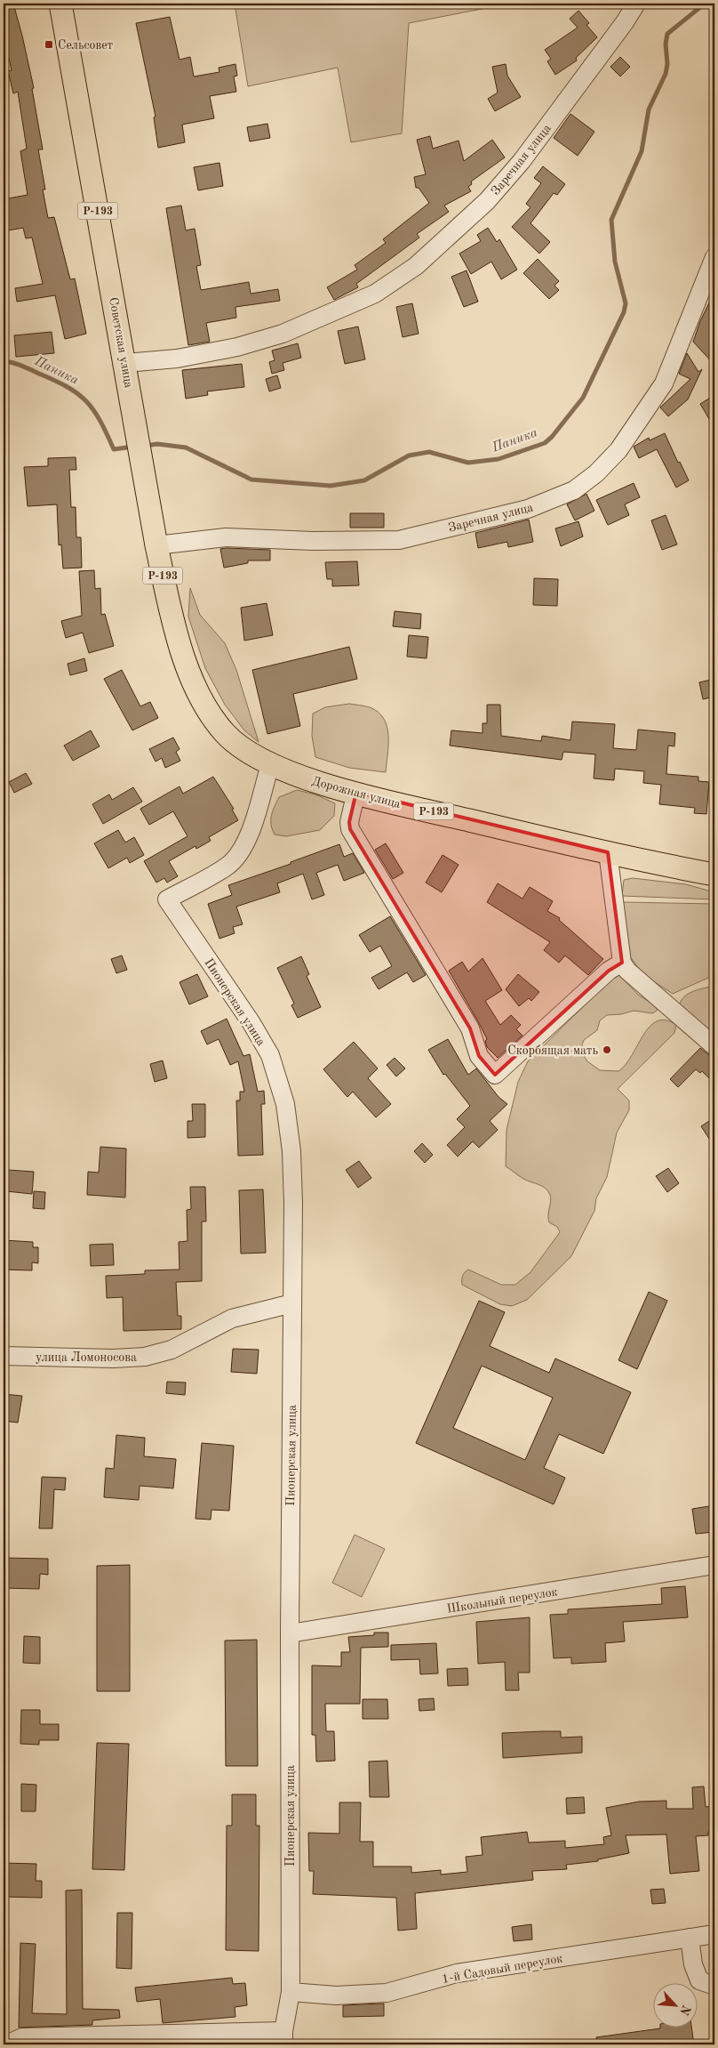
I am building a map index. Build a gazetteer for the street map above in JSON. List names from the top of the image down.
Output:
{
  "streets": {
    "main road": ["Р-193", "Советская улица", "Дорожная улица"],
    "street": [
      "Заречная улица",
      "Пионерская улица",
      "улица Ломоносова",
      "Школьный переулок",
      "1-й Садовый переулок"
    ]
  },
  "crossings": [
    ["Заречная улица", "Советская улица"],
    ["Советская улица", "Дорожная улица"],
    ["Дорожная улица", "Пионерская улица"],
    ["Пионерская улица", "улица Ломоносова"],
    ["Пионерская улица", "Школьный переулок"],
    ["Пионерская улица", "1-й Садовый переулок"]
  ],
  "water": ["Паника"],
  "places": {
    "transit": ["Сельсовет"],
    "other": ["Скорбящая мать"]
  },
  "north": "bottom right"
}
